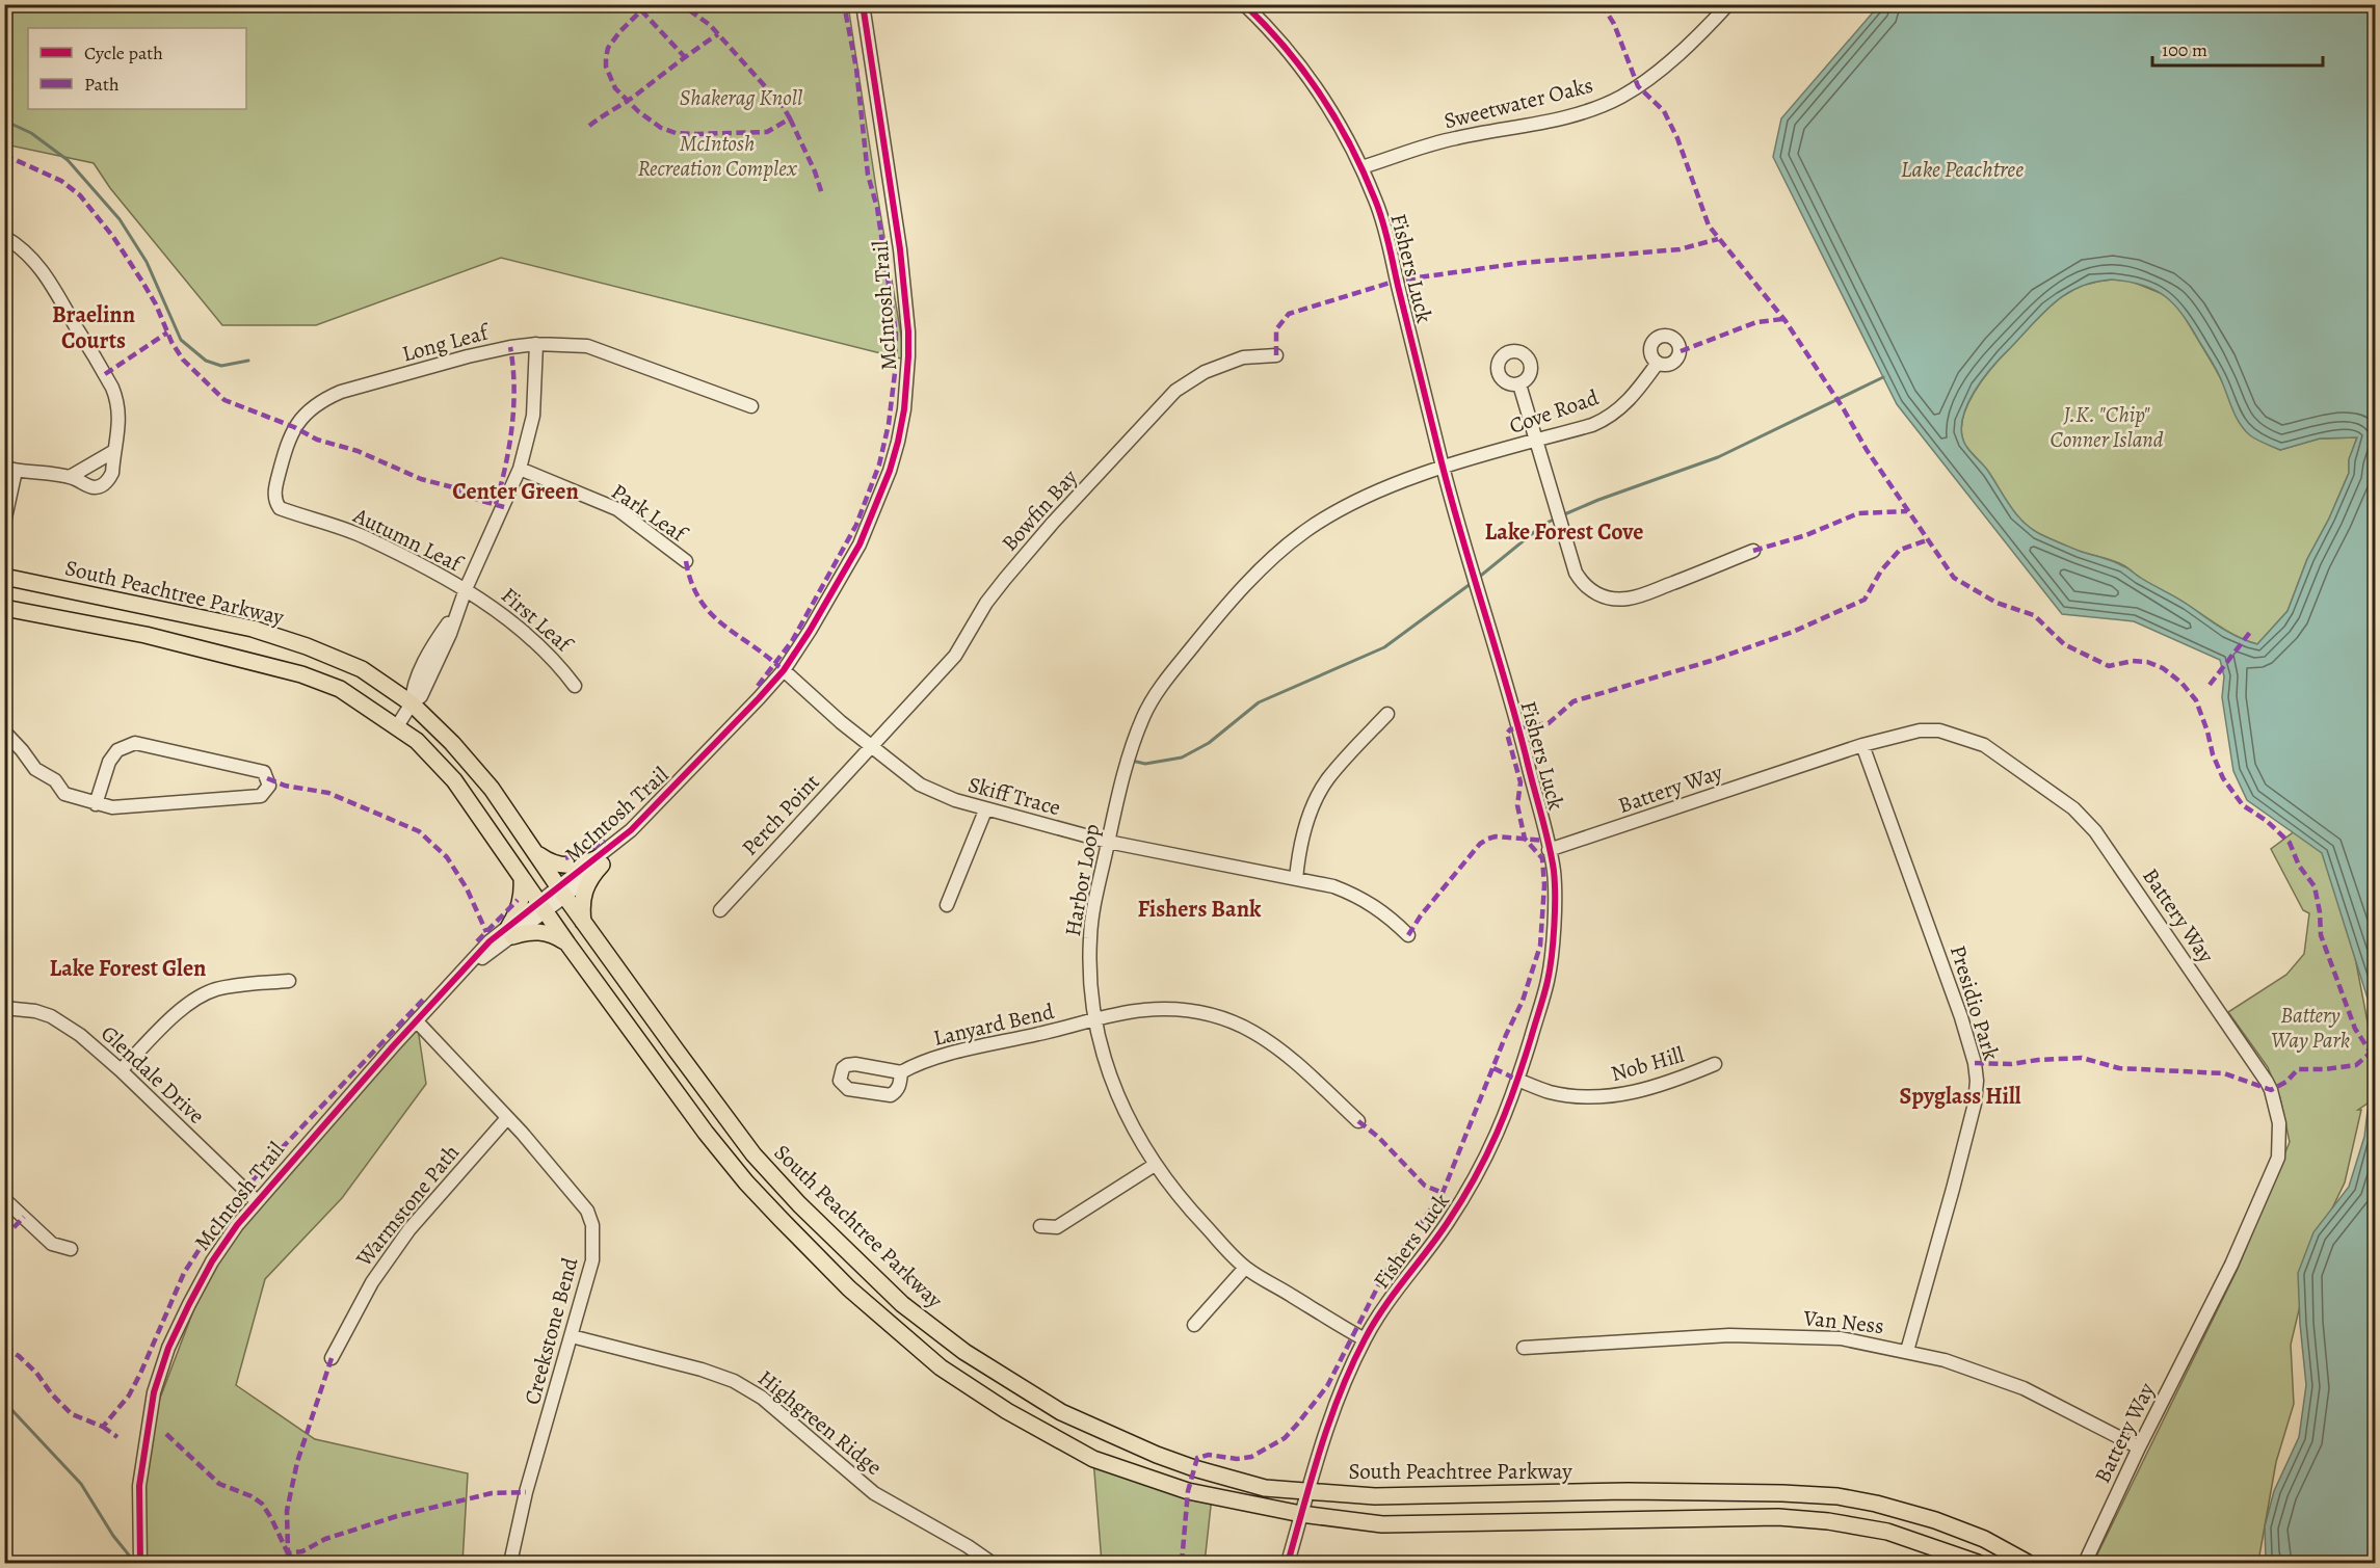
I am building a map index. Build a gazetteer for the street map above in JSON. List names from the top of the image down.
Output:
{
  "streets": {
    "main road": ["South Peachtree Parkway"],
    "street": [
      "Sweetwater Oaks",
      "Fishers Luck",
      "McIntosh Trail",
      "Long Leaf",
      "Cove Road",
      "Bowfin Bay",
      "Park Leaf",
      "Autumn Leaf",
      "First Leaf",
      "Battery Way",
      "Skiff Trace",
      "Perch Point",
      "Harbor Loop",
      "Presidio Park",
      "Lanyard Bend",
      "Nob Hill",
      "Glendale Drive",
      "Warmstone Path",
      "Van Ness",
      "Creekstone Bend",
      "Highgreen Ridge"
    ]
  },
  "crossings": [
    ["Sweetwater Oaks", "Fishers Luck"],
    ["Fishers Luck", "Cove Road"],
    ["Fishers Luck", "South Peachtree Parkway"],
    ["Fishers Luck", "Battery Way"],
    ["Fishers Luck", "Harbor Loop"],
    ["Fishers Luck", "Nob Hill"],
    ["McIntosh Trail", "South Peachtree Parkway"],
    ["McIntosh Trail", "Skiff Trace"],
    ["McIntosh Trail", "Glendale Drive"],
    ["McIntosh Trail", "Creekstone Bend"],
    ["Long Leaf", "Autumn Leaf"],
    ["Cove Road", "Harbor Loop"],
    ["Bowfin Bay", "Skiff Trace"],
    ["Bowfin Bay", "Perch Point"],
    ["Autumn Leaf", "First Leaf"],
    ["Battery Way", "Presidio Park"],
    ["Battery Way", "Van Ness"],
    ["Skiff Trace", "Perch Point"],
    ["Skiff Trace", "Harbor Loop"],
    ["Harbor Loop", "Lanyard Bend"],
    ["Presidio Park", "Van Ness"],
    ["Warmstone Path", "Creekstone Bend"],
    ["Creekstone Bend", "Highgreen Ridge"]
  ],
  "districts": [
    "Braelinn Courts",
    "Center Green",
    "Lake Forest Cove",
    "Fishers Bank",
    "Lake Forest Glen",
    "Spyglass Hill"
  ],
  "water": ["Lake Peachtree"],
  "parks": [
    "Shakerag Knoll",
    "McIntosh Recreation Complex",
    "J.K. \"Chip\" Conner Island",
    "Battery Way Park"
  ],
  "legend": ["Cycle path", "Path"],
  "scale_bar": "100 m"
}
